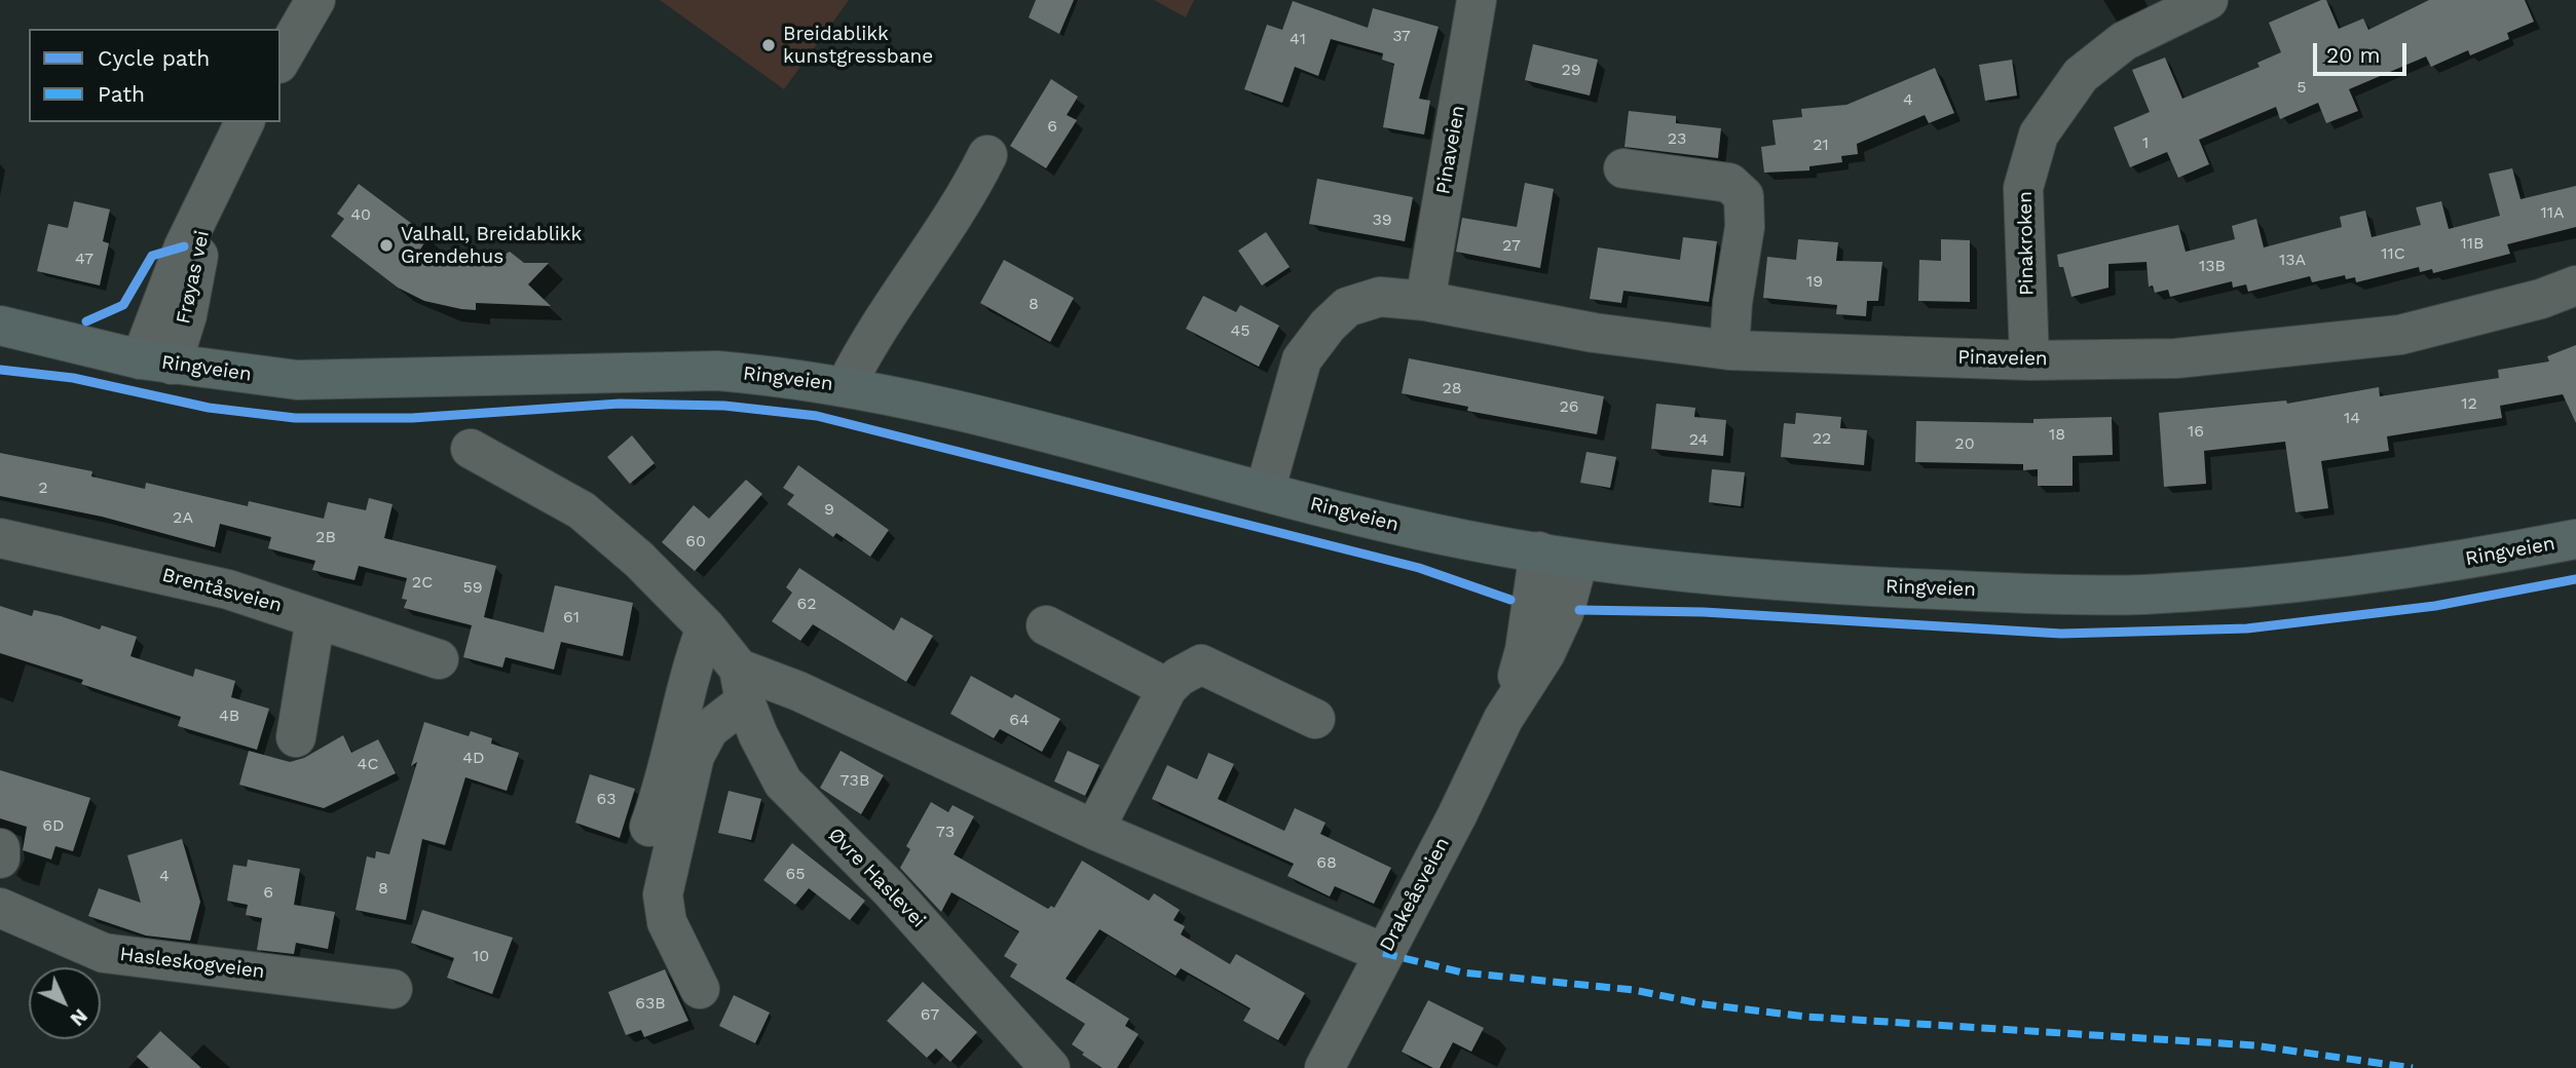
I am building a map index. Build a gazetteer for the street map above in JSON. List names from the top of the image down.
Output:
{
  "streets": {
    "main road": ["Ringveien"],
    "street": [
      "Pinaveien",
      "Pinakroken",
      "Frøyas vei",
      "Brentåsveien",
      "Øvre Haslevei",
      "Drakeåsveien",
      "Hasleskogveien"
    ]
  },
  "crossings": [
    ["Pinaveien", "Pinakroken"],
    ["Pinaveien", "Ringveien"],
    ["Frøyas vei", "Ringveien"],
    ["Ringveien", "Drakeåsveien"]
  ],
  "places": ["Breidablikk kunstgressbane", "Valhall, Breidablikk Grendehus"],
  "house_numbers": [
    "37",
    "41",
    "29",
    "5",
    "4",
    "6",
    "23",
    "1",
    "21",
    "11A",
    "40",
    "39",
    "11B",
    "27",
    "11C",
    "47",
    "13A",
    "13B",
    "19",
    "8",
    "45",
    "28",
    "12",
    "26",
    "14",
    "16",
    "18",
    "22",
    "24",
    "20",
    "2",
    "9",
    "2A",
    "2B",
    "60",
    "2C",
    "59",
    "62",
    "61",
    "4B",
    "64",
    "4D",
    "4C",
    "73B",
    "63",
    "6D",
    "73",
    "68",
    "65",
    "4",
    "8",
    "6",
    "10",
    "63B",
    "67"
  ],
  "legend": ["Cycle path", "Path"],
  "scale_bar": "20 m",
  "north": "bottom right"
}
